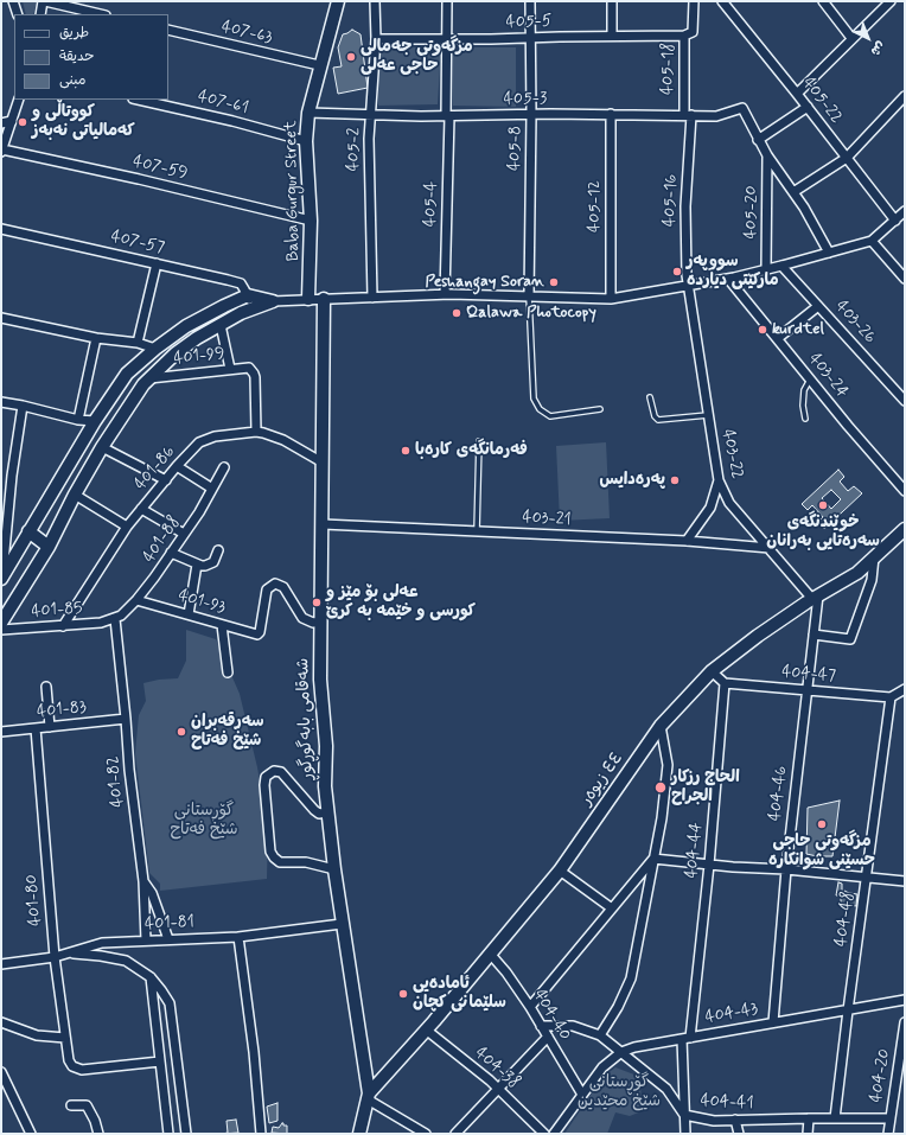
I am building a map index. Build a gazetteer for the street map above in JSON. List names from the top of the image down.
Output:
{
  "streets": {
    "street": [
      "405-5",
      "407-63",
      "405-18",
      "405-3",
      "405-22",
      "407-61",
      "405-8",
      "405-2",
      "407-59",
      "Baba Gurgur Street",
      "405-16",
      "405-4",
      "405-12",
      "405-20",
      "407-57",
      "403-26",
      "401-99",
      "403-24",
      "403-22",
      "401-86",
      "403-21",
      "401-88",
      "401-93",
      "401-85",
      "404-47",
      "401-83",
      "شەقامی بابەگوڕگوڕ",
      "٤٤ زیوەر",
      "401-82",
      "404-46",
      "404-44",
      "401-80",
      "404-48",
      "401-81",
      "404-43",
      "404-40",
      "404-38",
      "404-20",
      "404-41"
    ]
  },
  "crossings": [
    ["405-5", "405-18"],
    ["405-5", "405-8"],
    ["405-5", "405-2"],
    ["405-5", "405-4"],
    ["407-63", "Baba Gurgur Street"],
    ["405-18", "405-3"],
    ["405-18", "405-16"],
    ["405-3", "405-8"],
    ["405-3", "405-2"],
    ["405-3", "Baba Gurgur Street"],
    ["405-3", "405-16"],
    ["405-3", "405-4"],
    ["405-3", "405-12"],
    ["407-61", "Baba Gurgur Street"],
    ["407-59", "Baba Gurgur Street"],
    ["405-16", "403-22"],
    ["401-99", "401-86"],
    ["403-22", "403-21"],
    ["403-22", "٤٤ زیوەر"],
    ["403-22", "404-46"],
    ["401-86", "401-85"],
    ["401-86", "شەقامی بابەگوڕگوڕ"],
    ["403-21", "شەقامی بابەگوڕگوڕ"],
    ["401-88", "401-93"],
    ["401-88", "401-85"],
    ["401-88", "401-82"],
    ["401-93", "شەقامی بابەگوڕگوڕ"],
    ["401-85", "401-82"],
    ["404-47", "404-46"],
    ["404-47", "404-44"],
    ["404-47", "404-48"],
    ["401-83", "401-82"],
    ["401-83", "401-80"],
    ["شەقامی بابەگوڕگوڕ", "٤٤ زیوەر"],
    ["شەقامی بابەگوڕگوڕ", "401-81"],
    ["٤٤ زیوەر", "404-46"],
    ["٤٤ زیوەر", "404-40"],
    ["٤٤ زیوەر", "404-38"],
    ["401-82", "401-81"],
    ["404-46", "404-43"],
    ["404-44", "404-43"],
    ["404-44", "404-41"],
    ["401-80", "401-81"],
    ["404-48", "404-43"],
    ["404-48", "404-41"],
    ["404-43", "404-40"],
    ["404-43", "404-41"],
    ["404-40", "404-41"],
    ["404-20", "404-41"]
  ],
  "parks": ["گۆڕستانی شێخ فەتاح", "گۆڕستانی شێخ محێدین"],
  "places": [
    "مزگەوتی جەمالی حاجی عەلی",
    "کووتاڵی و کەمالیاتی نەبەز",
    "سووپەر مارکێتی دیاردە",
    "Peshangay Soran",
    "Qalawa Photocopy",
    "kurdtel",
    "فەرمانگەی کارەبا",
    "پەرەدایس",
    "خوێندنگەی سەرەتایی بەرانان",
    "عەلی بۆ مێز و کورسی و خێمە بە کرێ",
    "سەرقەبران شێخ فەتاح",
    "الحاج رزكار الجراح",
    "مزگەوتی حاجی حسێنی شوانکارە",
    "ئامادەیی سلێمانی کچان"
  ],
  "legend": ["طريق", "حديقة", "مبنى"],
  "north": "bottom right"
}
